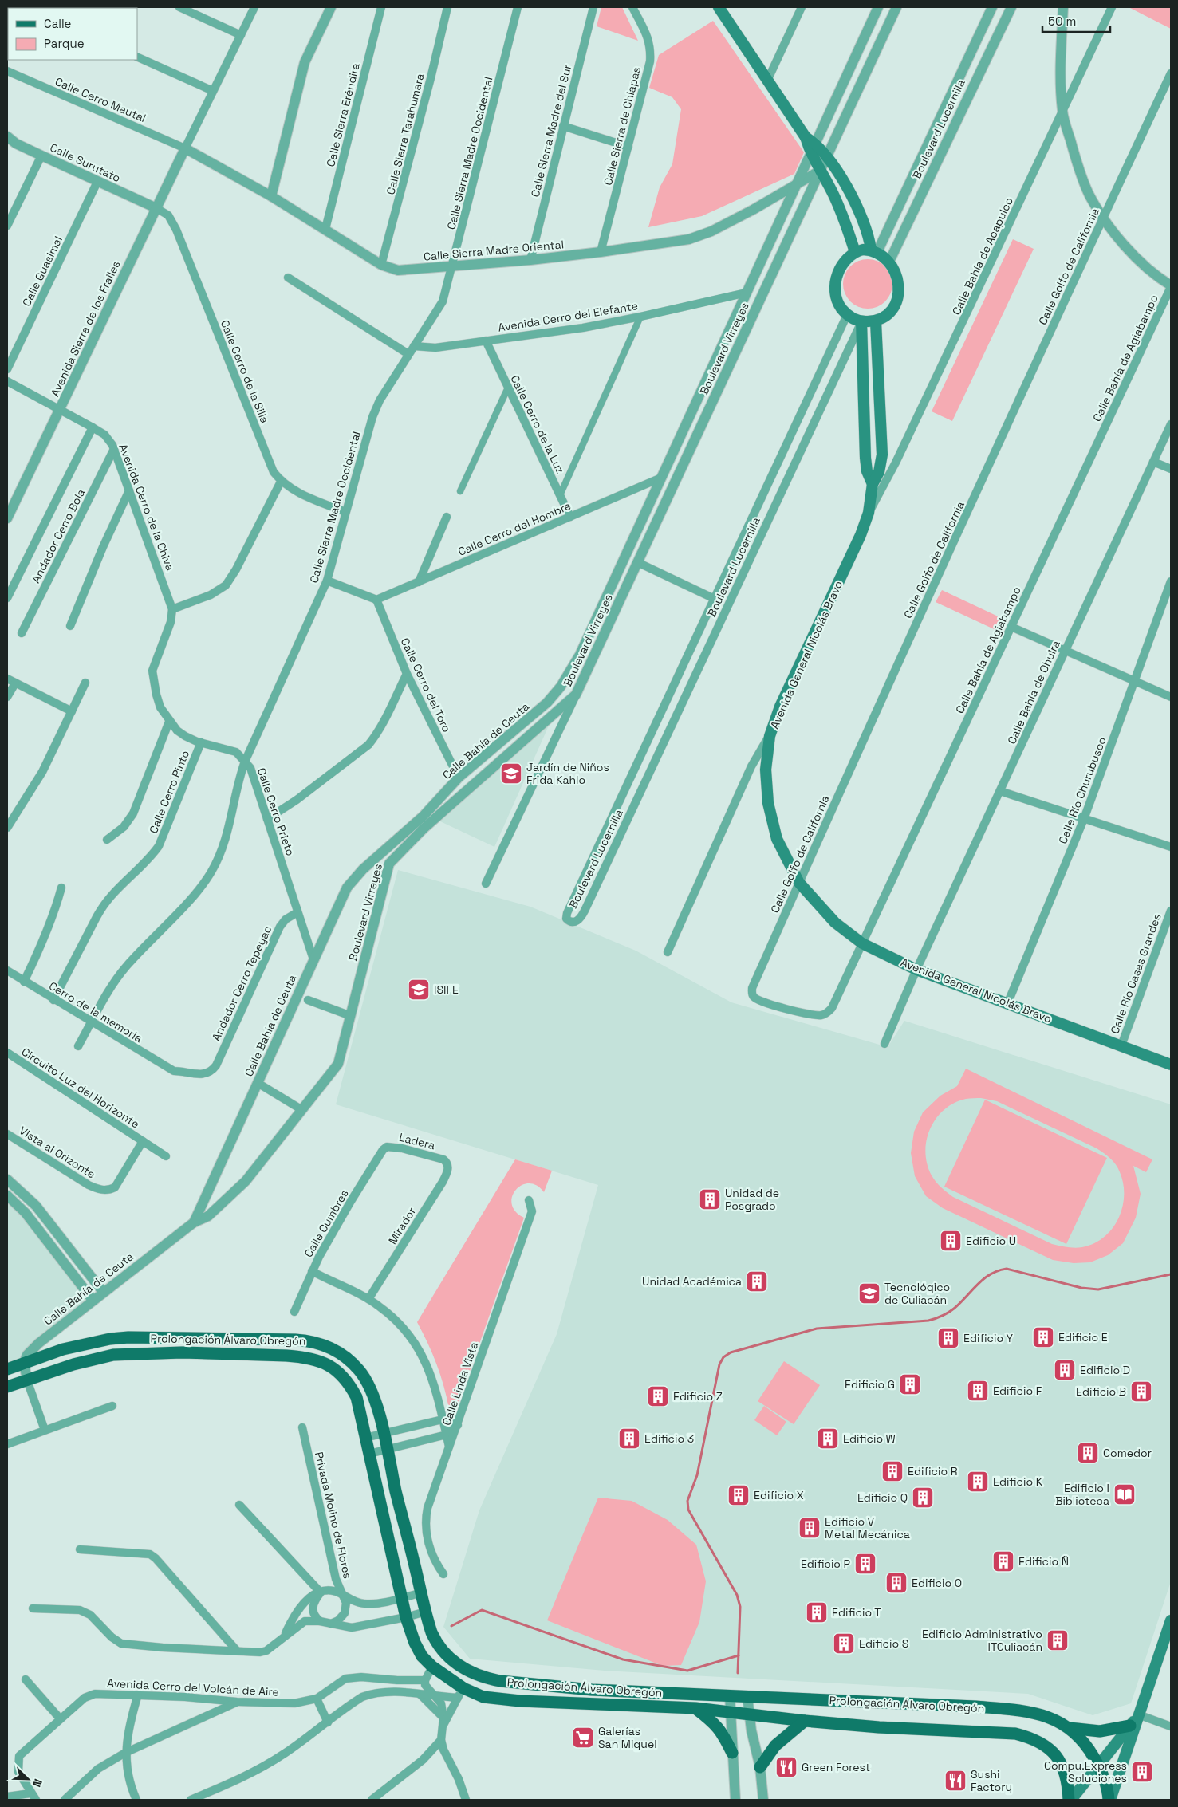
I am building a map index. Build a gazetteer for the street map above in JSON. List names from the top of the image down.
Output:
{
  "streets": {
    "main road": ["Avenida General Nicolás Bravo", "Prolongación Álvaro Obregón"],
    "street": [
      "Calle Cerro Mautal",
      "Calle Sierra Eréndira",
      "Calle Sierra de Chiapas",
      "Boulevard Lucernilla",
      "Calle Sierra Madre del Sur",
      "Calle Sierra Tarahumara",
      "Calle Sierra Madre Occidental",
      "Calle Surutato",
      "Calle Sierra Madre Oriental",
      "Calle Bahía de Acapulco",
      "Calle Golfo de California",
      "Calle Guasimal",
      "Avenida Cerro del Elefante",
      "Avenida Sierra de los Frailes",
      "Boulevard Virreyes",
      "Calle Bahía de Agiabampo",
      "Calle Cerro de la Silla",
      "Calle Cerro de la Luz",
      "Avenida Cerro de la Chiva",
      "Calle Cerro del Hombre",
      "Andador Cerro Bola",
      "Calle Cerro del Toro",
      "Calle Bahía de Ohuira",
      "Calle Bahía de Ceuta",
      "Calle Río Churubusco",
      "Calle Cerro Pinto",
      "Calle Cerro Prieto",
      "Calle Río Casas Grandes",
      "Andador Cerro Tepeyac",
      "Cerro de la memoria",
      "Circuito Luz del Horizonte",
      "Ladera",
      "Vista al Orizonte",
      "Calle Cumbres",
      "Mirador",
      "Calle Linda Vista",
      "Privada Molino de Flores",
      "Avenida Cerro del Volcán de Aire"
    ]
  },
  "crossings": [
    ["Calle Cerro Mautal", "Calle Sierra Madre Oriental"],
    ["Calle Cerro Mautal", "Avenida Sierra de los Frailes"],
    ["Calle Sierra Eréndira", "Calle Sierra Madre Oriental"],
    ["Calle Sierra de Chiapas", "Calle Sierra Madre Oriental"],
    ["Boulevard Lucernilla", "Avenida General Nicolás Bravo"],
    ["Calle Sierra Madre del Sur", "Calle Sierra Madre Oriental"],
    ["Calle Sierra Tarahumara", "Calle Sierra Madre Oriental"],
    ["Calle Sierra Madre Occidental", "Calle Sierra Madre Oriental"],
    ["Calle Sierra Madre Occidental", "Avenida Cerro del Elefante"],
    ["Calle Sierra Madre Occidental", "Calle Cerro de la Silla"],
    ["Calle Sierra Madre Occidental", "Calle Cerro Prieto"],
    ["Calle Sierra Madre Occidental", "Cerro de la memoria"],
    ["Calle Surutato", "Calle Guasimal"],
    ["Calle Surutato", "Avenida Sierra de los Frailes"],
    ["Calle Surutato", "Calle Cerro de la Silla"],
    ["Calle Sierra Madre Oriental", "Avenida Sierra de los Frailes"],
    ["Calle Sierra Madre Oriental", "Boulevard Virreyes"],
    ["Calle Bahía de Acapulco", "Avenida General Nicolás Bravo"],
    ["Calle Golfo de California", "Calle Bahía de Agiabampo"],
    ["Calle Golfo de California", "Avenida General Nicolás Bravo"],
    ["Avenida Cerro del Elefante", "Boulevard Virreyes"],
    ["Avenida Cerro del Elefante", "Calle Cerro de la Luz"],
    ["Avenida Sierra de los Frailes", "Calle Cerro de la Silla"],
    ["Avenida Sierra de los Frailes", "Avenida Cerro de la Chiva"],
    ["Boulevard Virreyes", "Calle Cerro del Hombre"],
    ["Boulevard Virreyes", "Calle Bahía de Ceuta"],
    ["Calle Bahía de Agiabampo", "Avenida General Nicolás Bravo"],
    ["Calle Cerro de la Luz", "Calle Cerro del Hombre"],
    ["Avenida Cerro de la Chiva", "Andador Cerro Bola"],
    ["Avenida Cerro de la Chiva", "Calle Cerro Prieto"],
    ["Calle Cerro del Hombre", "Calle Cerro del Toro"],
    ["Avenida General Nicolás Bravo", "Calle Bahía de Ohuira"],
    ["Avenida General Nicolás Bravo", "Calle Río Churubusco"],
    ["Avenida General Nicolás Bravo", "Calle Río Casas Grandes"],
    ["Calle Cerro del Toro", "Calle Bahía de Ceuta"],
    ["Calle Bahía de Ceuta", "Calle Cerro Prieto"],
    ["Calle Bahía de Ceuta", "Prolongación Álvaro Obregón"],
    ["Calle Cerro Pinto", "Calle Cerro Prieto"],
    ["Calle Cerro Pinto", "Cerro de la memoria"],
    ["Calle Cerro Prieto", "Andador Cerro Tepeyac"],
    ["Andador Cerro Tepeyac", "Cerro de la memoria"],
    ["Circuito Luz del Horizonte", "Vista al Orizonte"],
    ["Ladera", "Calle Cumbres"],
    ["Ladera", "Mirador"]
  ],
  "places": {
    "school or university": ["Jardín de Niños Frida Kahlo", "ISIFE", "Tecnológico de Culiacán"],
    "building": [
      "Unidad de Posgrado",
      "Edificio U",
      "Unidad Académica",
      "Edificio E",
      "Edificio Y",
      "Edificio D",
      "Edificio G",
      "Edificio F",
      "Edificio B",
      "Edificio Z",
      "Edificio 3",
      "Edificio W",
      "Comedor",
      "Edificio R",
      "Edificio K",
      "Edificio X",
      "Edificio Q",
      "Edificio V Metal Mecánica",
      "Edificio Ñ",
      "Edificio P",
      "Edificio O",
      "Edificio T",
      "Edificio Administrativo ITCuliacán",
      "Edificio S",
      "Compu.Express Soluciones"
    ],
    "library": ["Edificio I Biblioteca"],
    "supermarket": ["Galerías San Miguel"],
    "restaurant": ["Green Forest", "Sushi Factory"]
  },
  "legend": ["Calle", "Parque"],
  "scale_bar": "50 m",
  "north": "bottom right"
}
